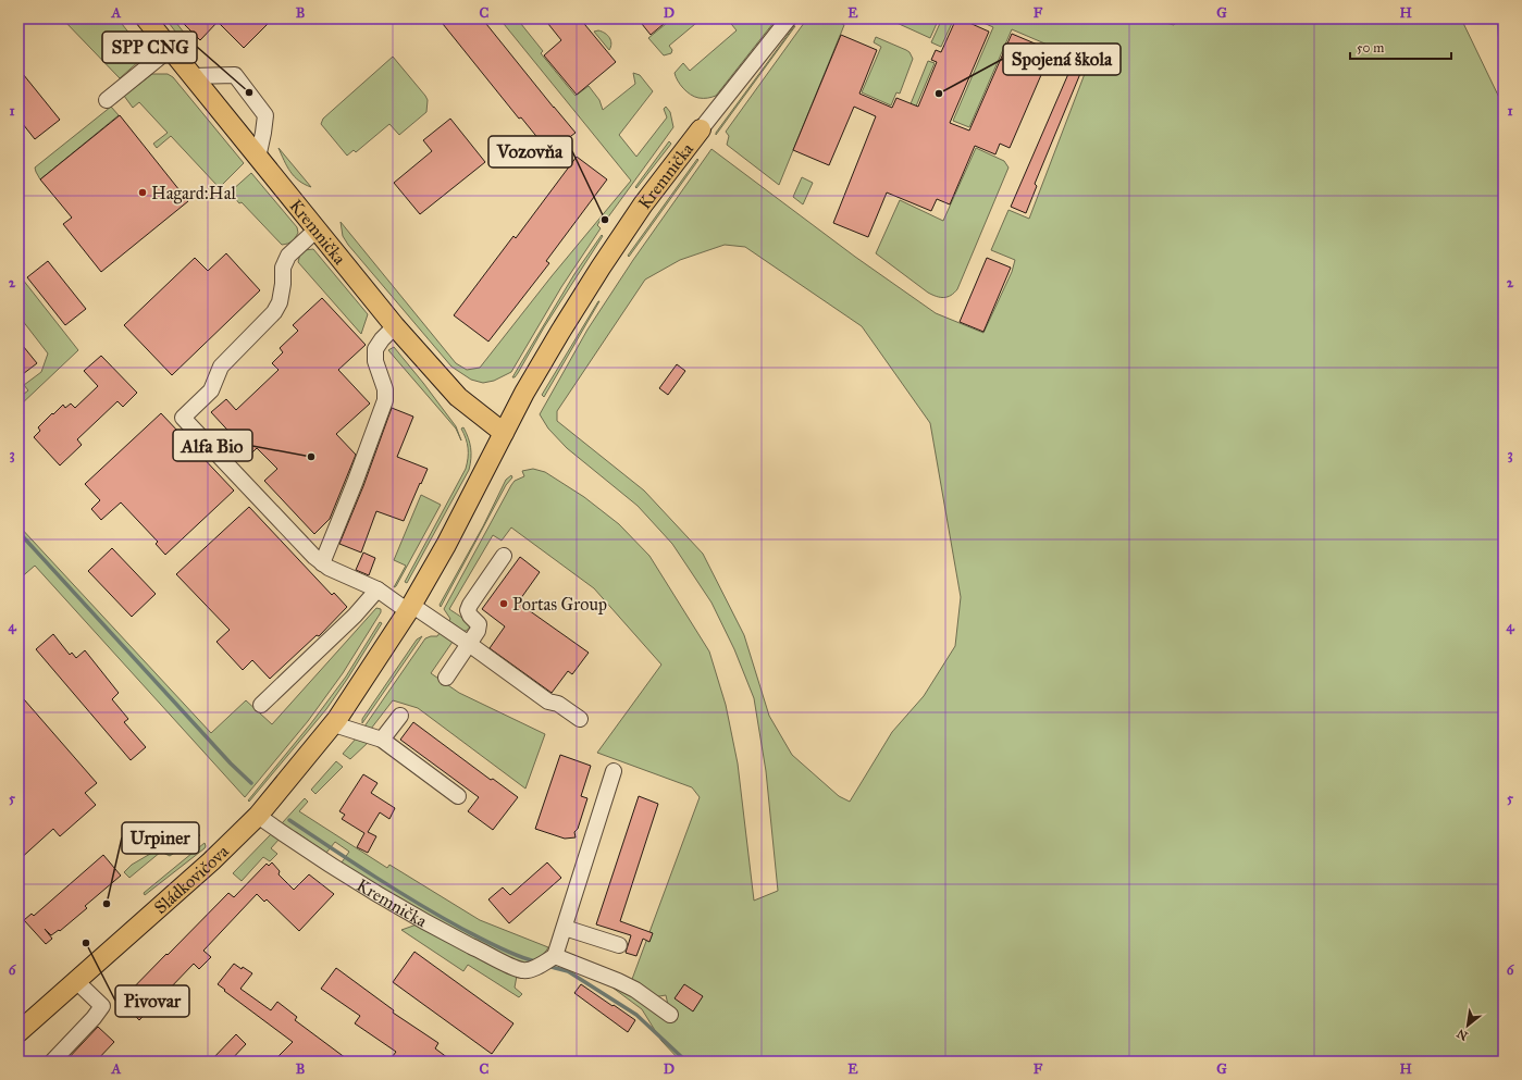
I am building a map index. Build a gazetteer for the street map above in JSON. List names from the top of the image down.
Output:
{
  "streets": {
    "main road": ["Kremnička", "Sládkovičova"]
  },
  "crossings": [
    ["Kremnička", "Sládkovičova"]
  ],
  "places": [
    "SPP CNG",
    "Spojená škola",
    "Hagard:Hal",
    "Vozovňa",
    "Alfa Bio",
    "Portas Group",
    "Urpiner",
    "Pivovar"
  ],
  "scale_bar": "50 m",
  "north": "bottom left",
  "grid": {
    "columns": [
      "A",
      "B",
      "C",
      "D",
      "E",
      "F",
      "G",
      "H"
    ],
    "rows": [
      "1",
      "2",
      "3",
      "4",
      "5",
      "6"
    ]
  }
}
